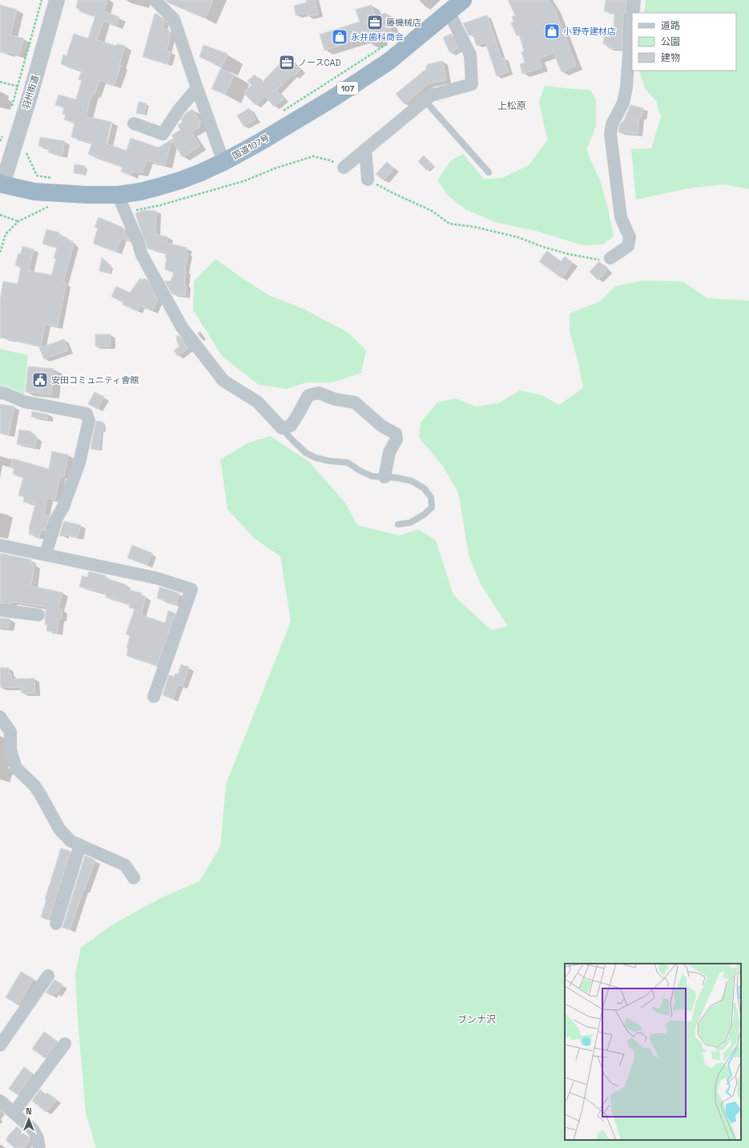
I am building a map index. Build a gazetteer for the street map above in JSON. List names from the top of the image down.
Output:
{
  "streets": {
    "highway": ["107", "国道107号"],
    "street": ["羽州街道"]
  },
  "crossings": [
    ["羽州街道", "国道107号"]
  ],
  "districts": ["上松原", "ブンナ沢"],
  "places": {
    "office": ["藤機械店", "ノースCAD"],
    "shop": ["小野寺建材店", "永井歯科商会"],
    "public building": ["安田コミュニティ會館"]
  },
  "legend": ["道路", "公園", "建物"],
  "north": "top"
}
